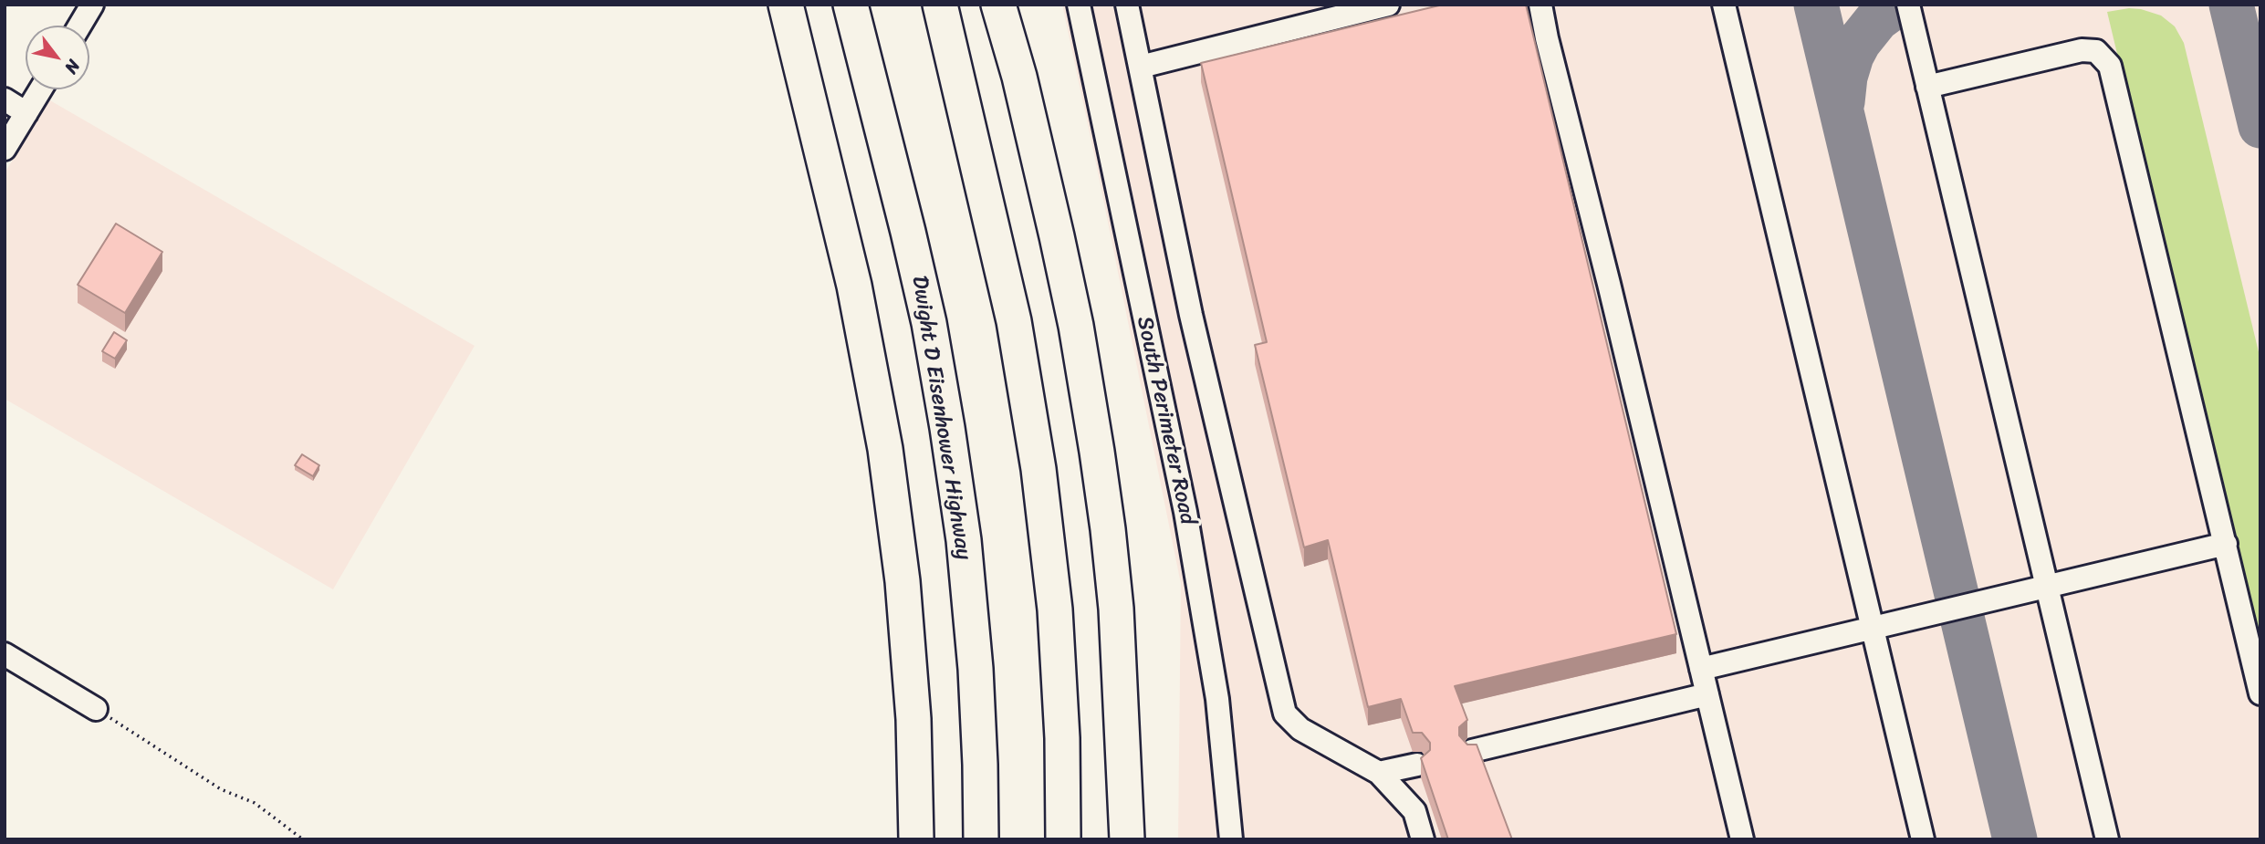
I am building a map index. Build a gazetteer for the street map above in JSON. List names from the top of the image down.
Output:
{
  "streets": {
    "highway": ["Dwight D Eisenhower Highway"],
    "street": ["South Perimeter Road"]
  },
  "north": "bottom right"
}
